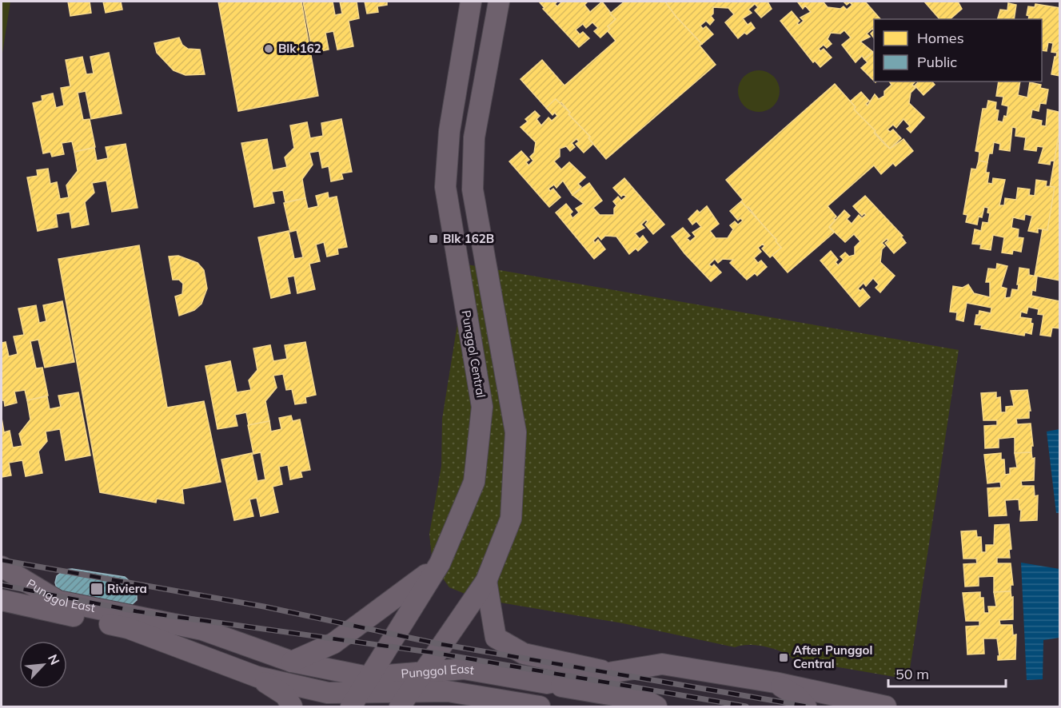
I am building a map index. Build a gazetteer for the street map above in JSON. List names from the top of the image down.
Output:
{
  "streets": {
    "main road": ["Punggol Central", "Punggol East"]
  },
  "crossings": [
    ["Punggol Central", "Punggol East"]
  ],
  "places": {
    "other": ["Blk 162"],
    "transit": ["Blk 162B", "Riviera", "After Punggol Central"]
  },
  "legend": ["Homes", "Public"],
  "scale_bar": "50 m",
  "north": "top right"
}
